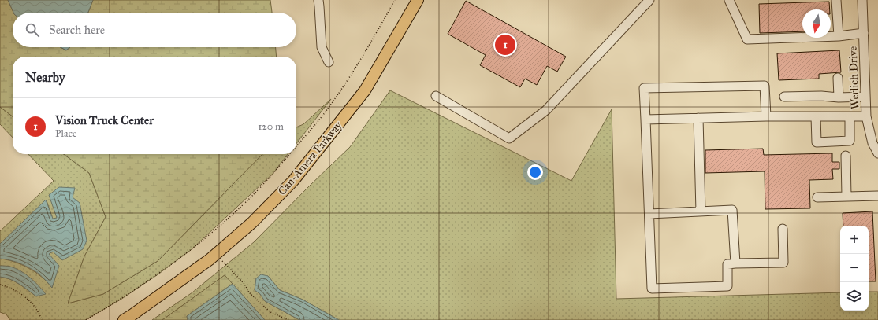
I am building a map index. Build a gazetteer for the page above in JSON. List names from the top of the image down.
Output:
{
  "streets": {
    "main road": ["Can-Amera Parkway"],
    "street": ["Werlich Drive"]
  },
  "north": "bottom",
  "page": {
    "search": "Search here",
    "pins": "1",
    "heading": "Nearby",
    "list": [
      {
        "mark": "1",
        "name": "Vision Truck Center",
        "note": "Place",
        "value": "120 m"
      }
    ],
    "map_buttons": ["+", "−"]
  }
}
